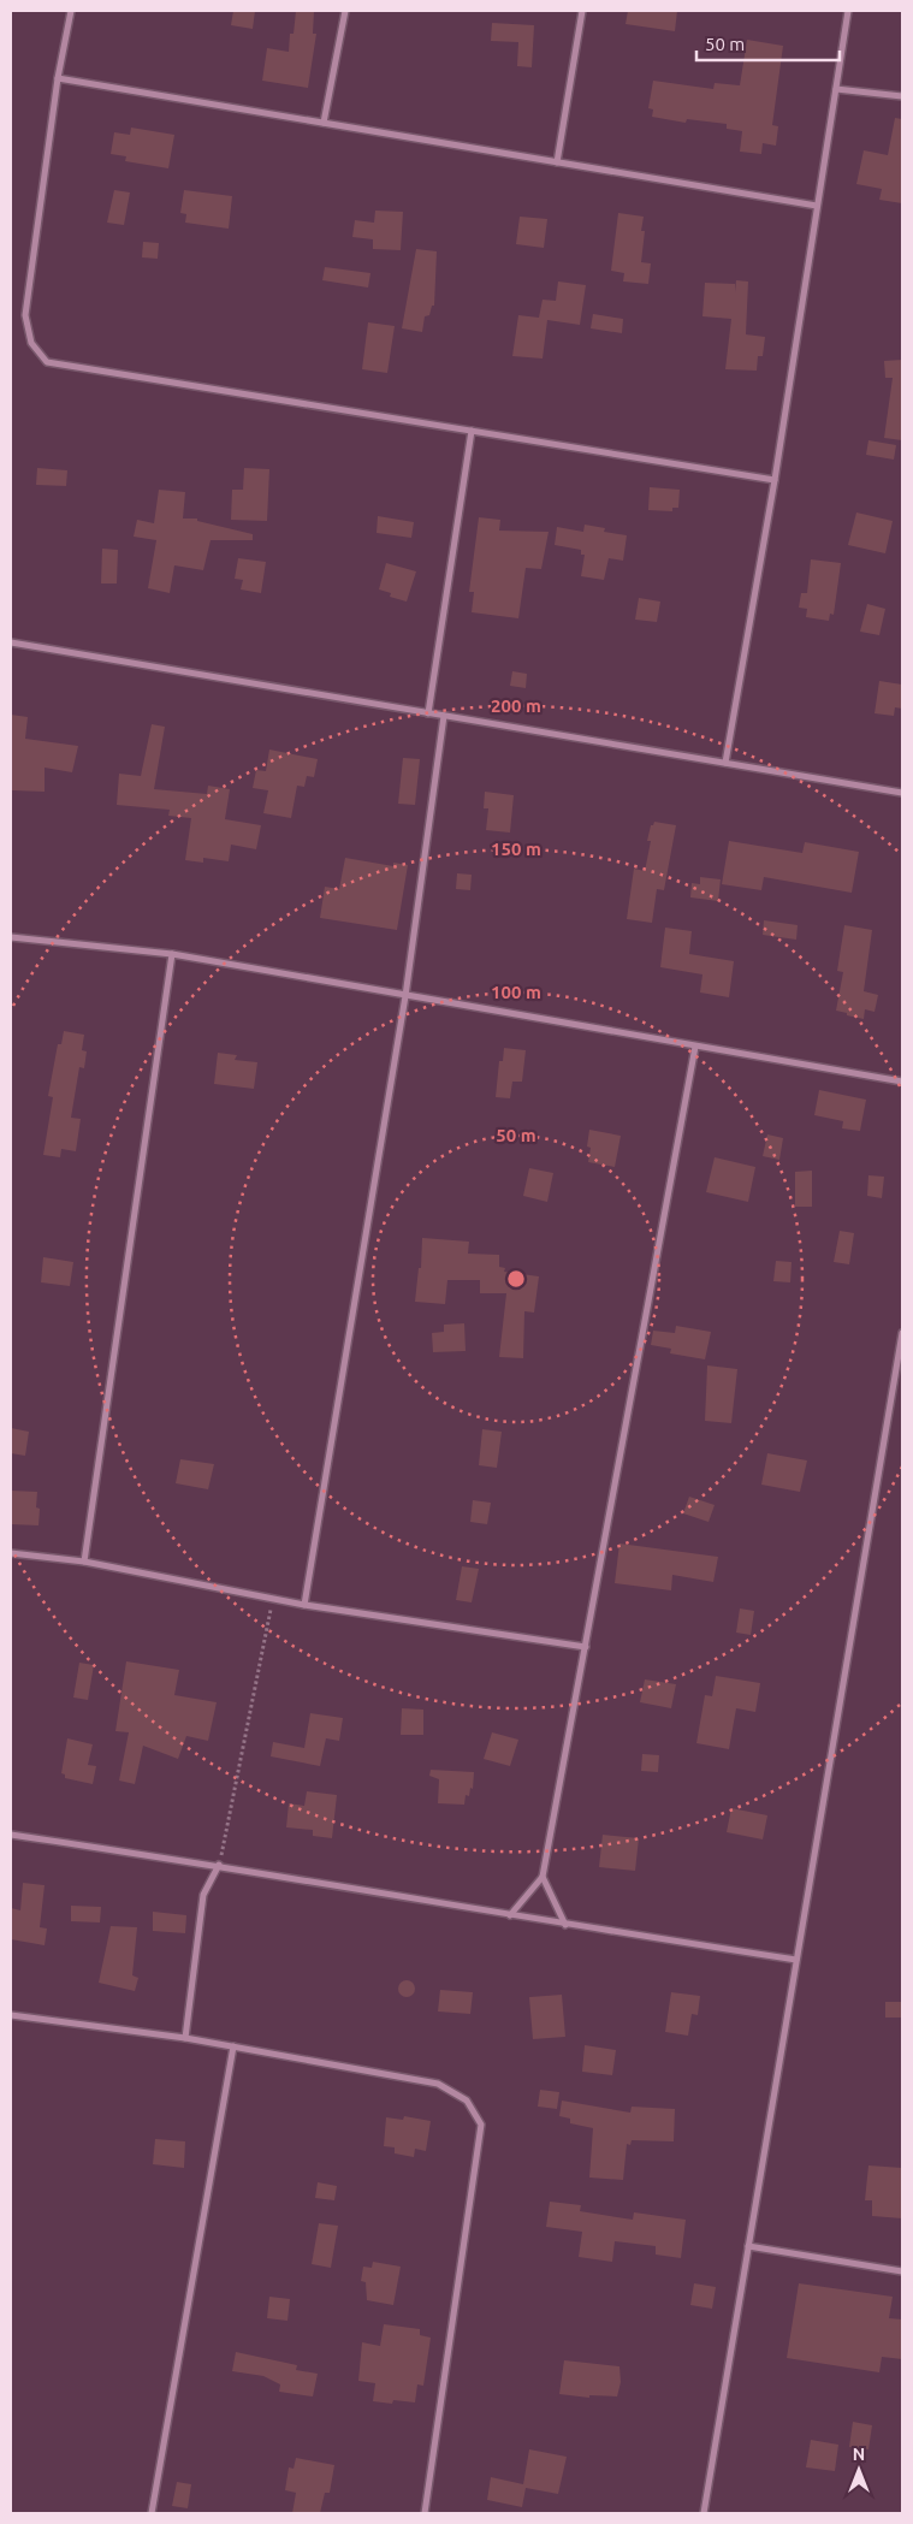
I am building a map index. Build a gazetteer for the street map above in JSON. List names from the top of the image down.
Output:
{
  "scale_bar": "50 m",
  "north": "top",
  "rings": [
    "200 m",
    "150 m",
    "100 m",
    "50 m"
  ]
}
